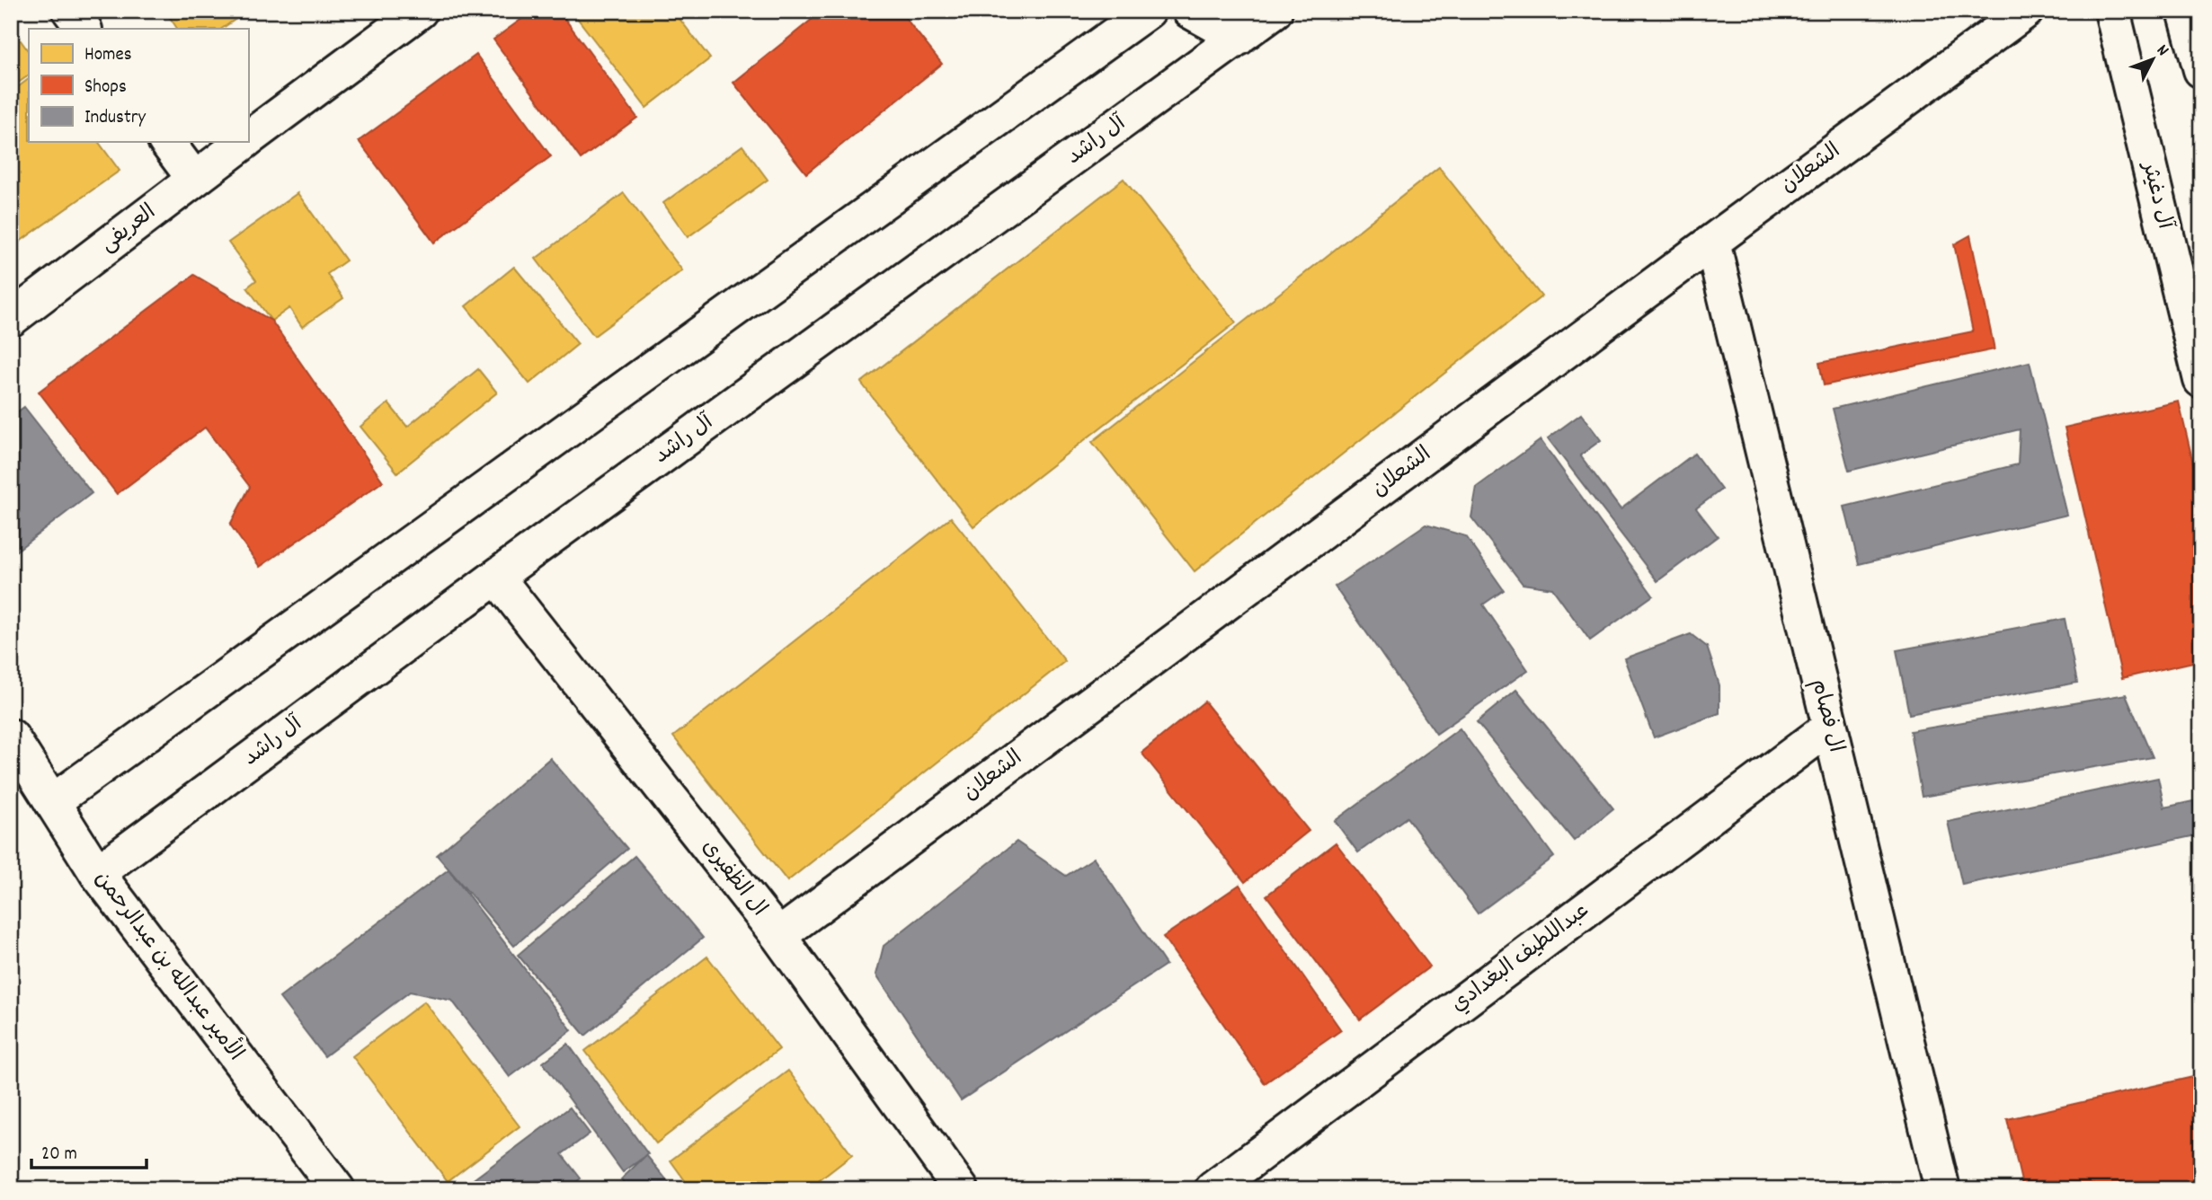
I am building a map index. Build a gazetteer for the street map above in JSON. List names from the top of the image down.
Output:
{
  "streets": {
    "street": [
      "آل راشد",
      "الشعلان",
      "آل دغيثر",
      "العريفى",
      "ال فصام",
      "ال الظفيرى",
      "عبداللطيف البغدادي",
      "الأمير عبدالله بن عبدالرحمن"
    ]
  },
  "crossings": [
    ["آل راشد", "ال الظفيرى"],
    ["آل راشد", "الأمير عبدالله بن عبدالرحمن"],
    ["الشعلان", "ال فصام"],
    ["الشعلان", "ال الظفيرى"],
    ["ال فصام", "عبداللطيف البغدادي"]
  ],
  "legend": ["Homes", "Shops", "Industry"],
  "scale_bar": "20 m",
  "north": "top right"
}
